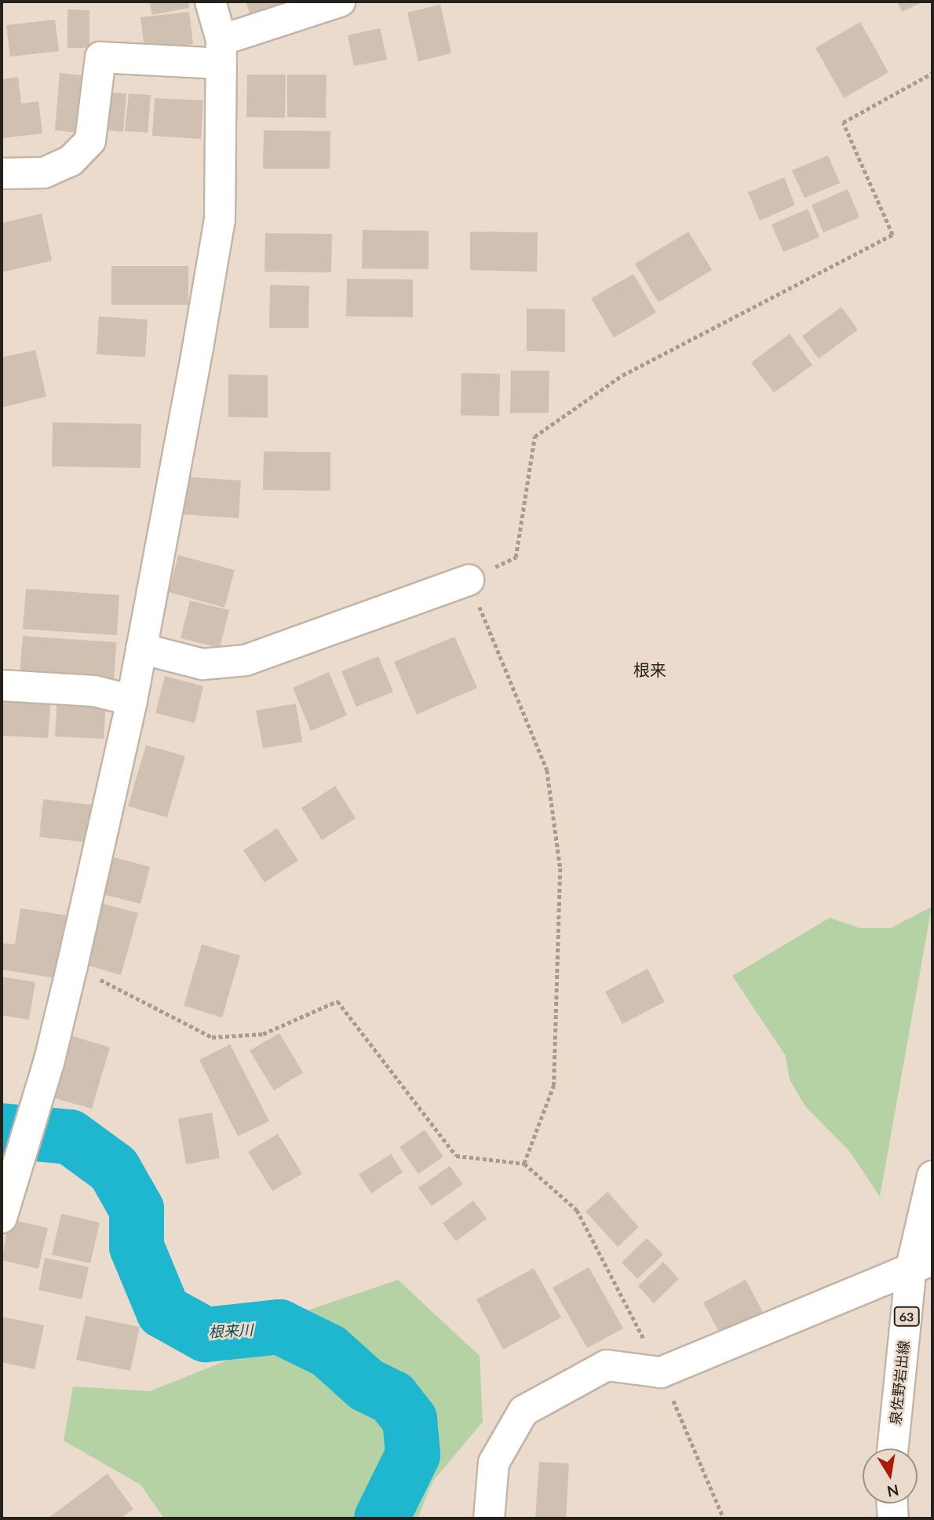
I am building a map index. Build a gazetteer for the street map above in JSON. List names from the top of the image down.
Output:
{
  "streets": {
    "street": ["63", "泉佐野岩出線"]
  },
  "districts": ["根来"],
  "water": ["根来川"],
  "north": "bottom"
}
